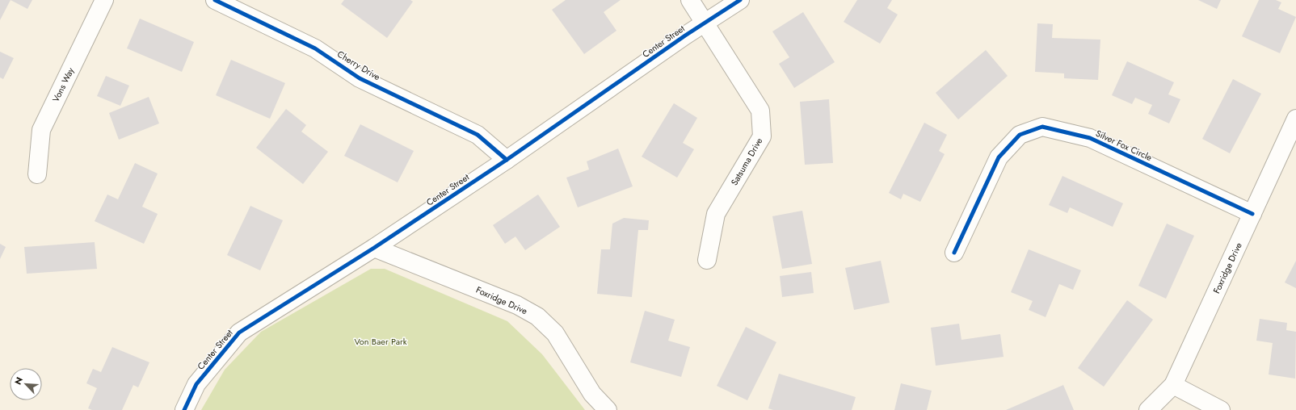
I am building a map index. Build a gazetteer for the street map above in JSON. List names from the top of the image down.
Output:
{
  "streets": {
    "street": [
      "Center Street",
      "Cherry Drive",
      "Vons Way",
      "Silver Fox Circle",
      "Satsuma Drive",
      "Foxridge Drive"
    ]
  },
  "crossings": [
    ["Center Street", "Cherry Drive"],
    ["Center Street", "Satsuma Drive"],
    ["Center Street", "Foxridge Drive"],
    ["Silver Fox Circle", "Foxridge Drive"]
  ],
  "parks": ["Von Baer Park"],
  "north": "top left"
}
